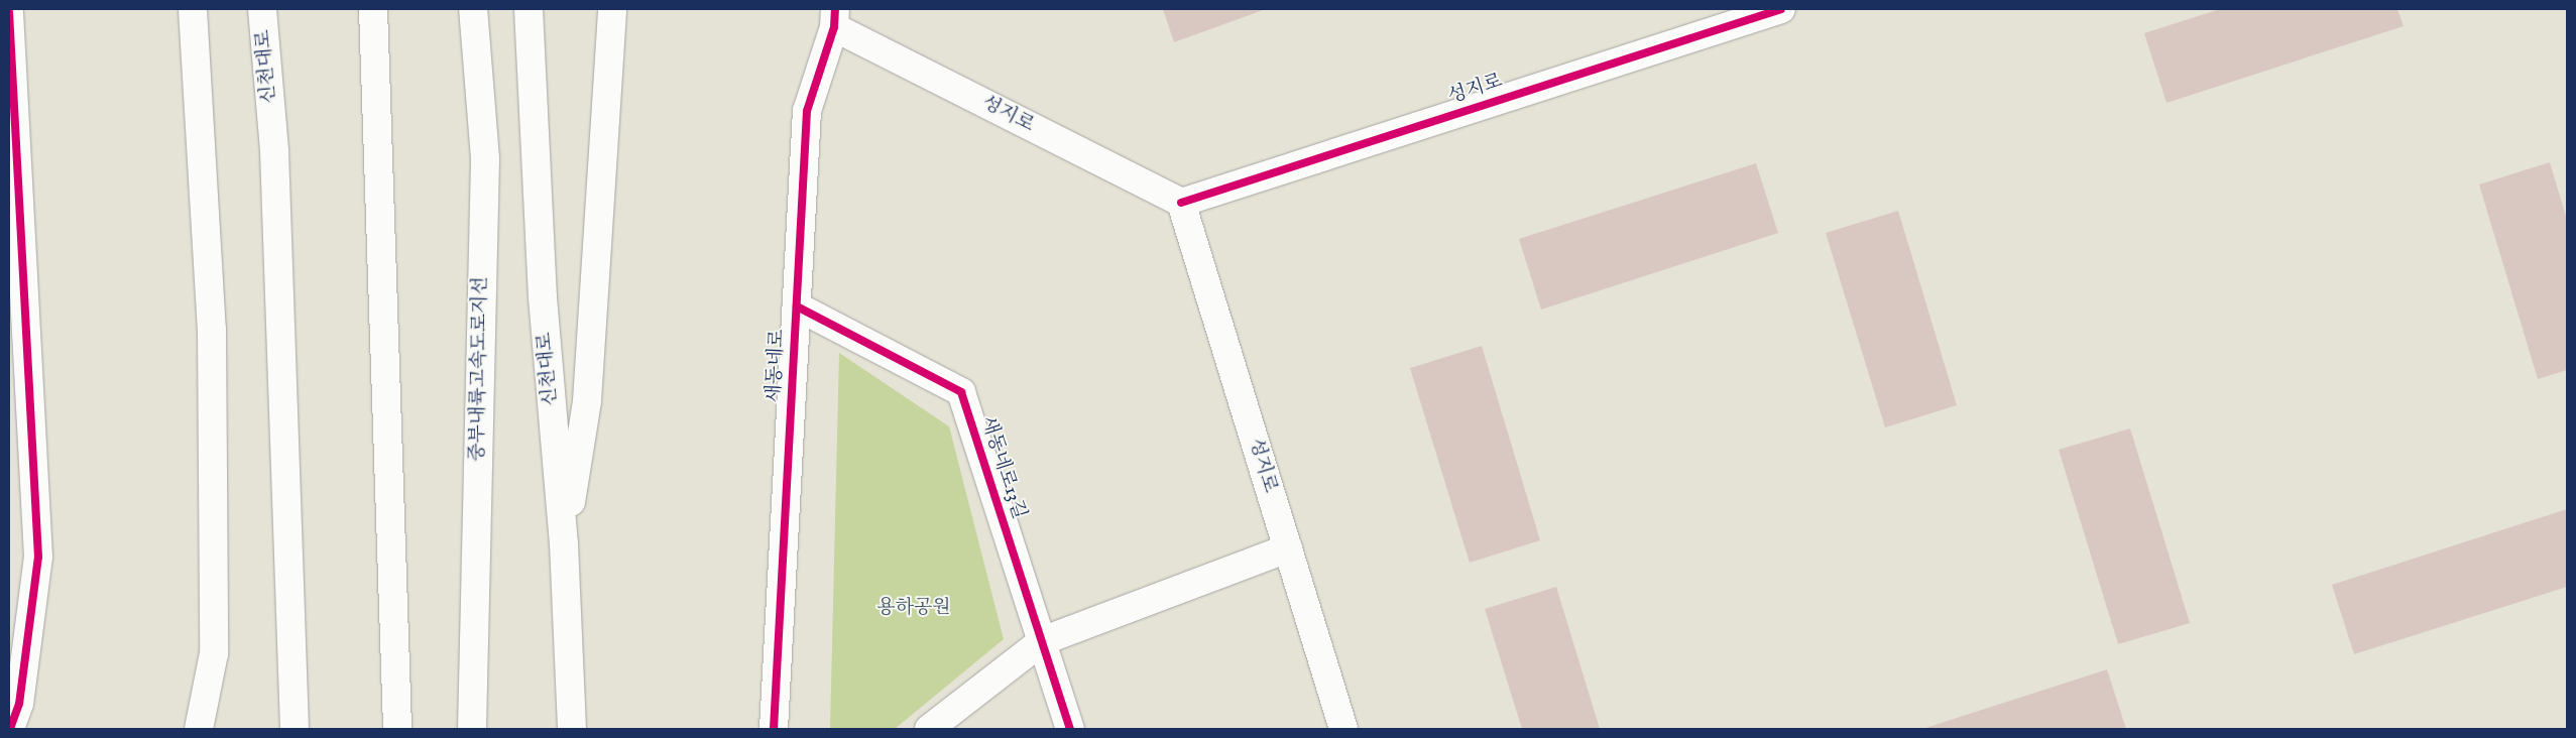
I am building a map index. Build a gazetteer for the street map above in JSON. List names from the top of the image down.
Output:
{
  "streets": {
    "main road": [
      "신천대로",
      "성지로",
      "새동네로",
      "중부내륙고속도로지선",
      "새동네로13길"
    ]
  },
  "crossings": [
    ["성지로", "새동네로"],
    ["새동네로", "새동네로13길"]
  ],
  "parks": ["용하공원"]
}
